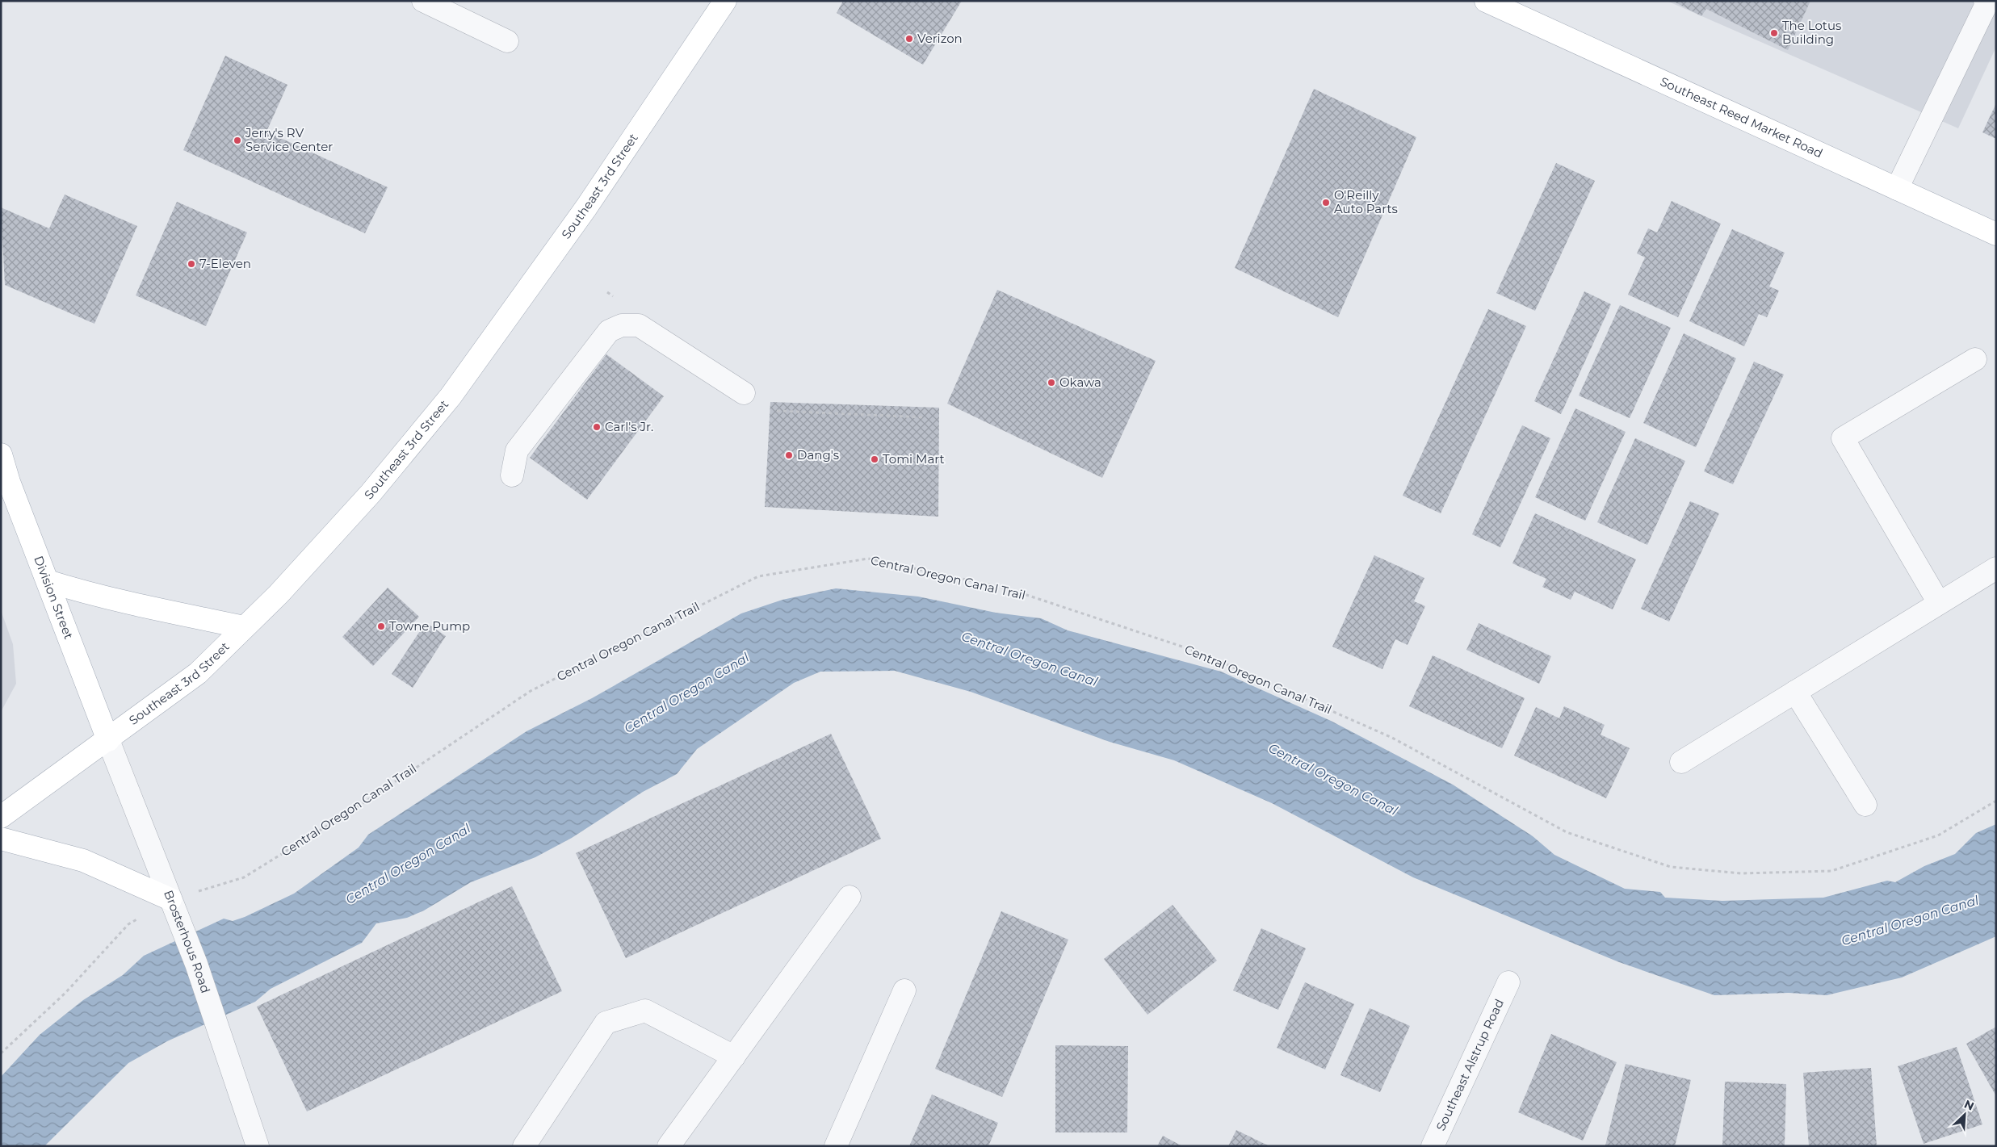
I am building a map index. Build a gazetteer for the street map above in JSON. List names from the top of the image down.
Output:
{
  "streets": {
    "main road": ["Southeast Reed Market Road", "Southeast 3rd Street", "Division Street"],
    "street": ["Brosterhous Road", "Southeast Alstrup Road"],
    "path": ["Central Oregon Canal Trail"]
  },
  "crossings": [
    ["Southeast 3rd Street", "Division Street"],
    ["Southeast 3rd Street", "Brosterhous Road"],
    ["Central Oregon Canal Trail", "Brosterhous Road"],
    ["Division Street", "Brosterhous Road"]
  ],
  "water": ["Central Oregon Canal"],
  "places": [
    "The Lotus Building",
    "Verizon",
    "Jerry's RV Service Center",
    "O'Reilly Auto Parts",
    "7-Eleven",
    "Okawa",
    "Carl's Jr.",
    "Dang's",
    "Tomi Mart",
    "Towne Pump"
  ],
  "north": "top right"
}
